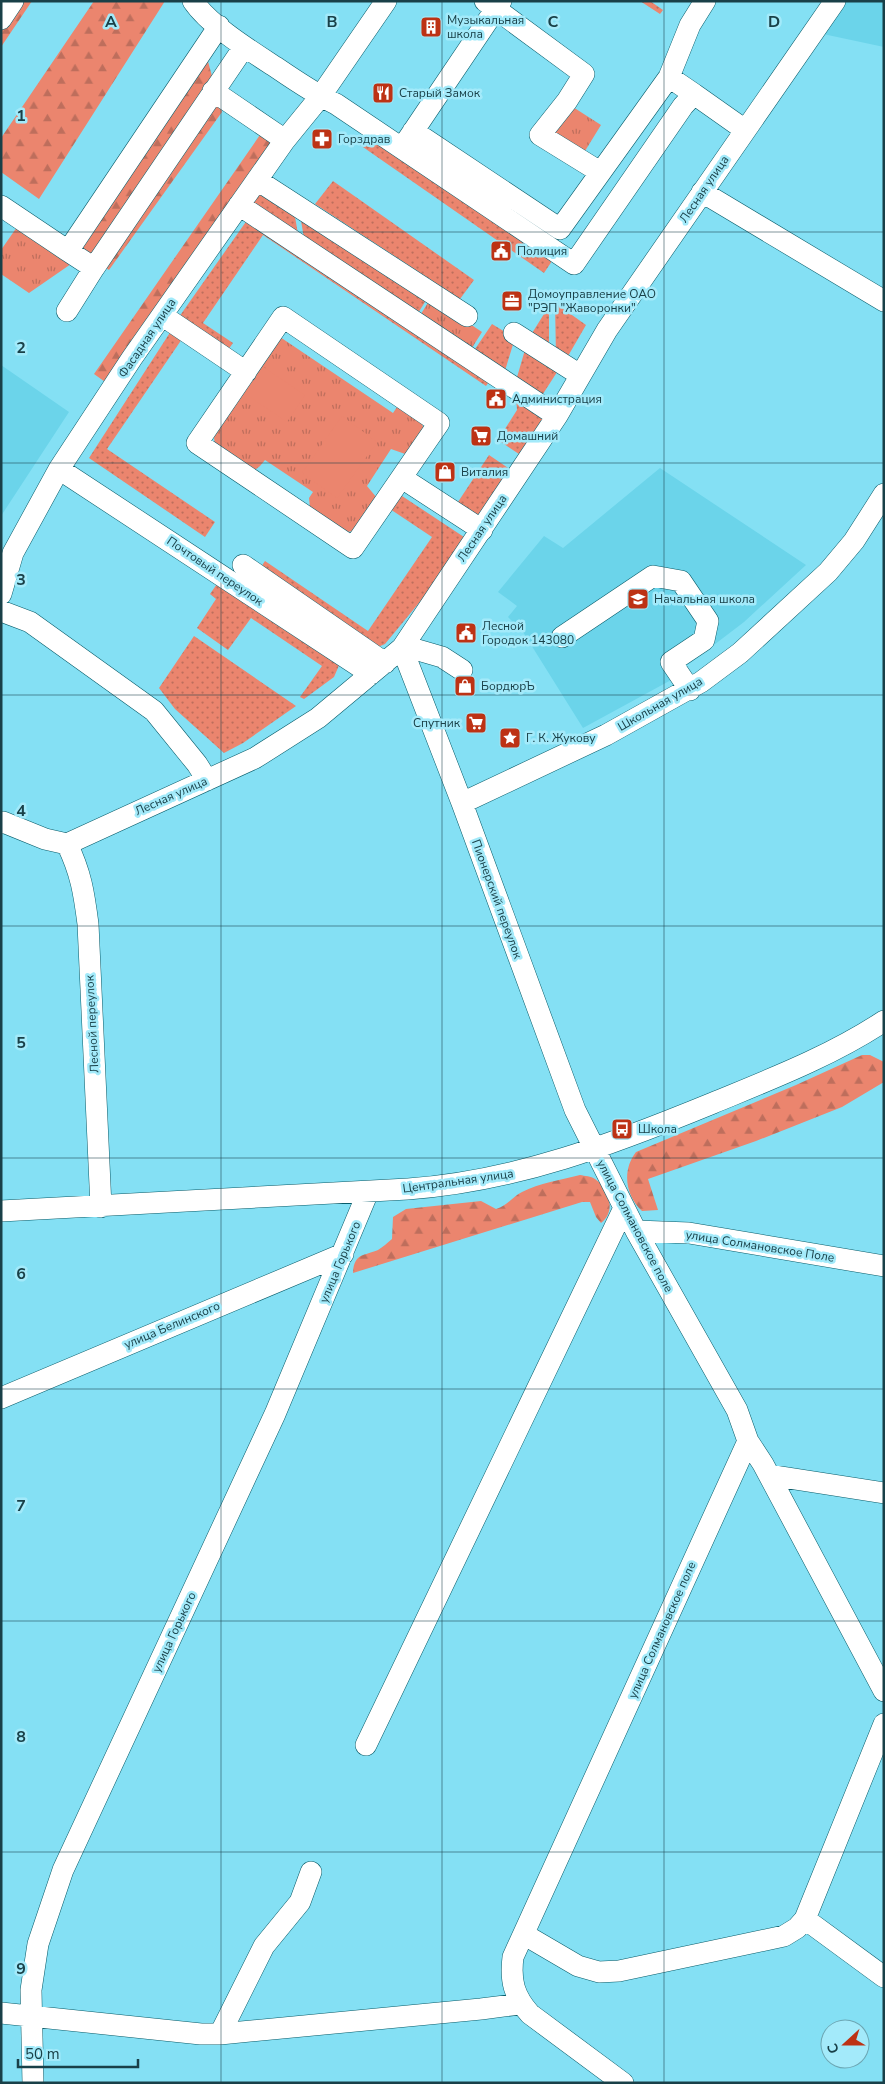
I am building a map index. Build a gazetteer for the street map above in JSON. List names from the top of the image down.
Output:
{
  "streets": {
    "street": [
      "Лесная улица",
      "Фасадная улица",
      "Почтовый переулок",
      "Школьная улица",
      "Пионерский переулок",
      "Лесной переулок",
      "Центральная улица",
      "улица Солмановское поле",
      "улица Солмановское Поле",
      "улица Горького",
      "улица Белинского"
    ]
  },
  "crossings": [
    ["Лесная улица", "Почтовый переулок"],
    ["Лесная улица", "Пионерский переулок"],
    ["Лесная улица", "Лесной переулок"],
    ["Фасадная улица", "Почтовый переулок"],
    ["Школьная улица", "Пионерский переулок"],
    ["Пионерский переулок", "Центральная улица"],
    ["Пионерский переулок", "улица Солмановское поле"],
    ["Лесной переулок", "Центральная улица"],
    ["Центральная улица", "улица Солмановское поле"],
    ["Центральная улица", "улица Горького"],
    ["улица Солмановское поле", "улица Солмановское Поле"],
    ["улица Горького", "улица Белинского"]
  ],
  "places": {
    "building": ["Музыкальная школа"],
    "restaurant": ["Старый Замок"],
    "pharmacy": ["Горздрав"],
    "public building": ["Полиция", "Администрация", "Лесной Городок 143080"],
    "office": ["Домоуправление ОАО \"РЭП \"Жаворонки\""],
    "supermarket": ["Домашний", "Спутник"],
    "shop": ["Виталия", "БордюрЪ"],
    "school or university": ["Начальная школа"],
    "place": ["Г. К. Жукову"],
    "bus stop": ["Школа"]
  },
  "scale_bar": "50 m",
  "north": "left",
  "grid": {
    "columns": [
      "A",
      "B",
      "C",
      "D"
    ],
    "rows": [
      "1",
      "2",
      "3",
      "4",
      "5",
      "6",
      "7",
      "8",
      "9"
    ]
  }
}
